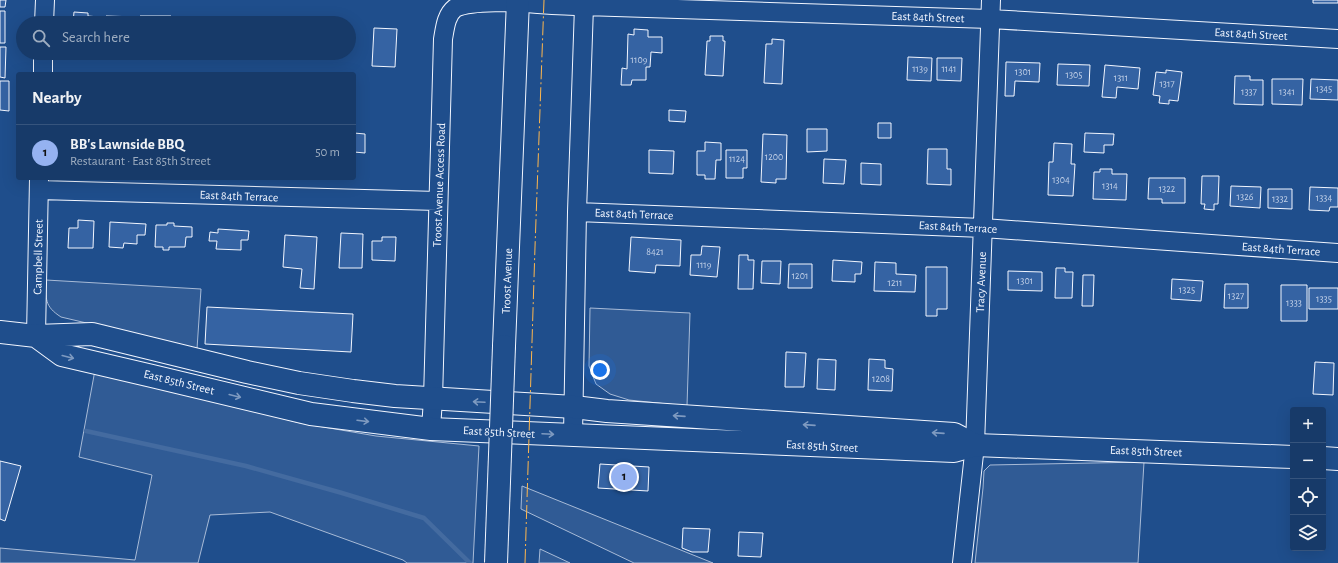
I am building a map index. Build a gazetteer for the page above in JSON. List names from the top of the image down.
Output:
{
  "streets": {
    "main road": ["Troost Avenue", "East 85th Street"],
    "street": [
      "East 84th Street",
      "Troost Avenue Access Road",
      "East 84th Terrace",
      "Campbell Street",
      "Tracy Avenue"
    ]
  },
  "crossings": [
    ["East 84th Street", "Troost Avenue Access Road"],
    ["East 84th Street", "Troost Avenue"],
    ["East 84th Street", "Tracy Avenue"],
    ["Troost Avenue Access Road", "East 84th Terrace"],
    ["Troost Avenue Access Road", "Troost Avenue"],
    ["Troost Avenue Access Road", "East 85th Street"],
    ["East 84th Terrace", "Campbell Street"],
    ["East 84th Terrace", "Tracy Avenue"],
    ["Campbell Street", "East 85th Street"],
    ["Tracy Avenue", "East 85th Street"]
  ],
  "house_numbers": [
    "1109",
    "1139",
    "1141",
    "1301",
    "1305",
    "1311",
    "1317",
    "1345",
    "1337",
    "1341",
    "1200",
    "1124",
    "1304",
    "1314",
    "1322",
    "1326",
    "1334",
    "1332",
    "8421",
    "1119",
    "1201",
    "1301",
    "1211",
    "1325",
    "1327",
    "1335",
    "1333",
    "1208"
  ],
  "page": {
    "search": "Search here",
    "heading": "Nearby",
    "list": [
      {
        "mark": "1",
        "name": "BB's Lawnside BBQ",
        "note": "Restaurant · East 85th Street",
        "value": "50 m"
      }
    ],
    "map_buttons": ["+", "−"],
    "pins": "1"
  }
}
